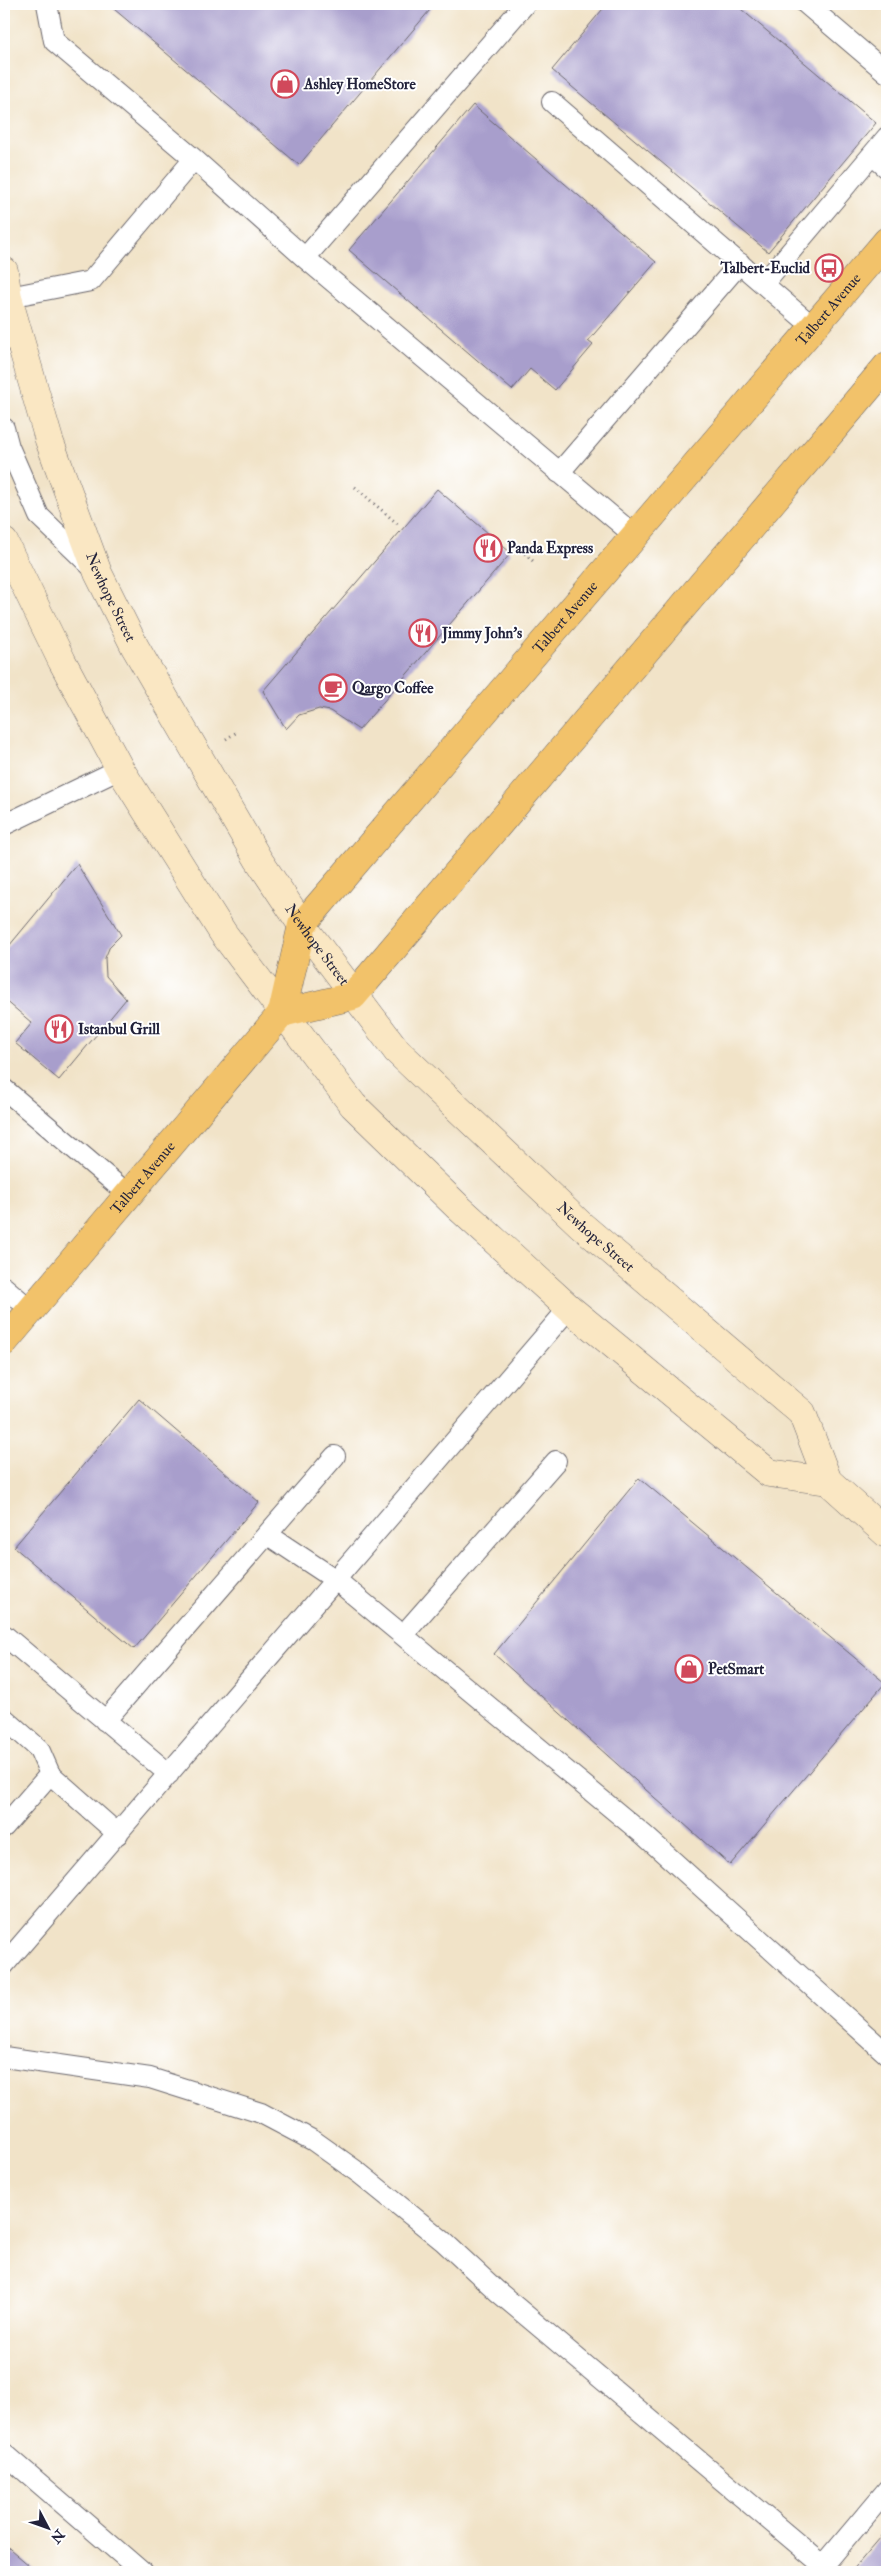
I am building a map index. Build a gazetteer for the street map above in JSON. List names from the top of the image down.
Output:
{
  "streets": {
    "main road": ["Talbert Avenue"],
    "street": ["Newhope Street"]
  },
  "crossings": [
    ["Talbert Avenue", "Newhope Street"]
  ],
  "places": {
    "shop": ["Ashley HomeStore", "PetSmart"],
    "bus stop": ["Talbert-Euclid"],
    "restaurant": ["Panda Express", "Jimmy John's", "Istanbul Grill"],
    "cafe": ["Qargo Coffee"]
  },
  "north": "bottom right"
}
